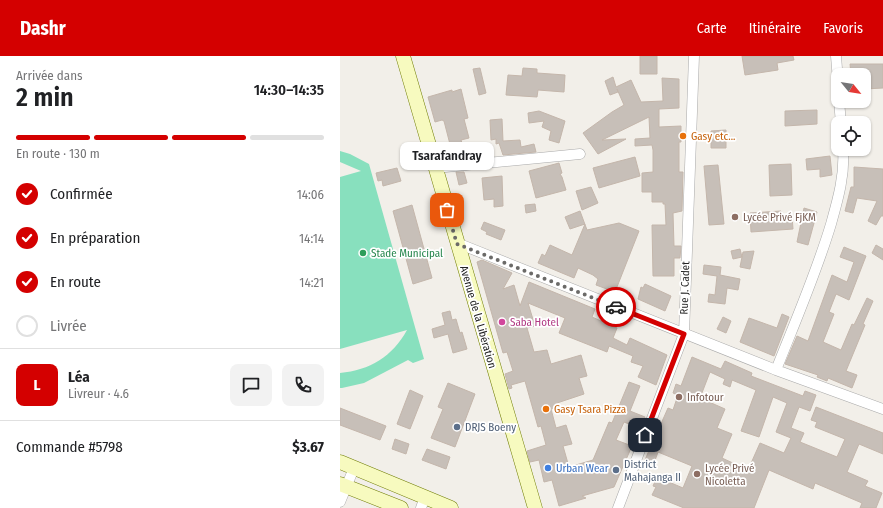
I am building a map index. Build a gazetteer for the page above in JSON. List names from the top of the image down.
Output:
{
  "streets": {
    "main road": ["Avenue de la Libération"],
    "street": ["Rue J. Cadet"]
  },
  "places": [
    "Gasy etc...",
    "Tsarafandray",
    "Lycée Privé FjKM",
    "Stade Municipal",
    "Saba Hotel",
    "Infotour",
    "Gasy Tsara Pizza",
    "DRJS Boeny",
    "Urban Wear",
    "District Mahajanga II",
    "Lycée Privé Nicoletta"
  ],
  "north": "bottom right",
  "page": {
    "header": "Dashr",
    "nav": ["Carte", "Itinéraire", "Favoris"],
    "heading": ["2 min", "Arrivée dans", "14:30–14:35"],
    "panel": [
      "Léa",
      "Livreur · 4.6",
      "Commande #5798",
      "$3.67"
    ],
    "bar": "En route · 130 m",
    "bubble": "Tsarafandray",
    "list": [
      ["Confirmée", "14:06"],
      ["En préparation", "14:14"],
      ["En route", "14:21"],
      "Livrée"
    ],
    "round": "L"
  }
}
